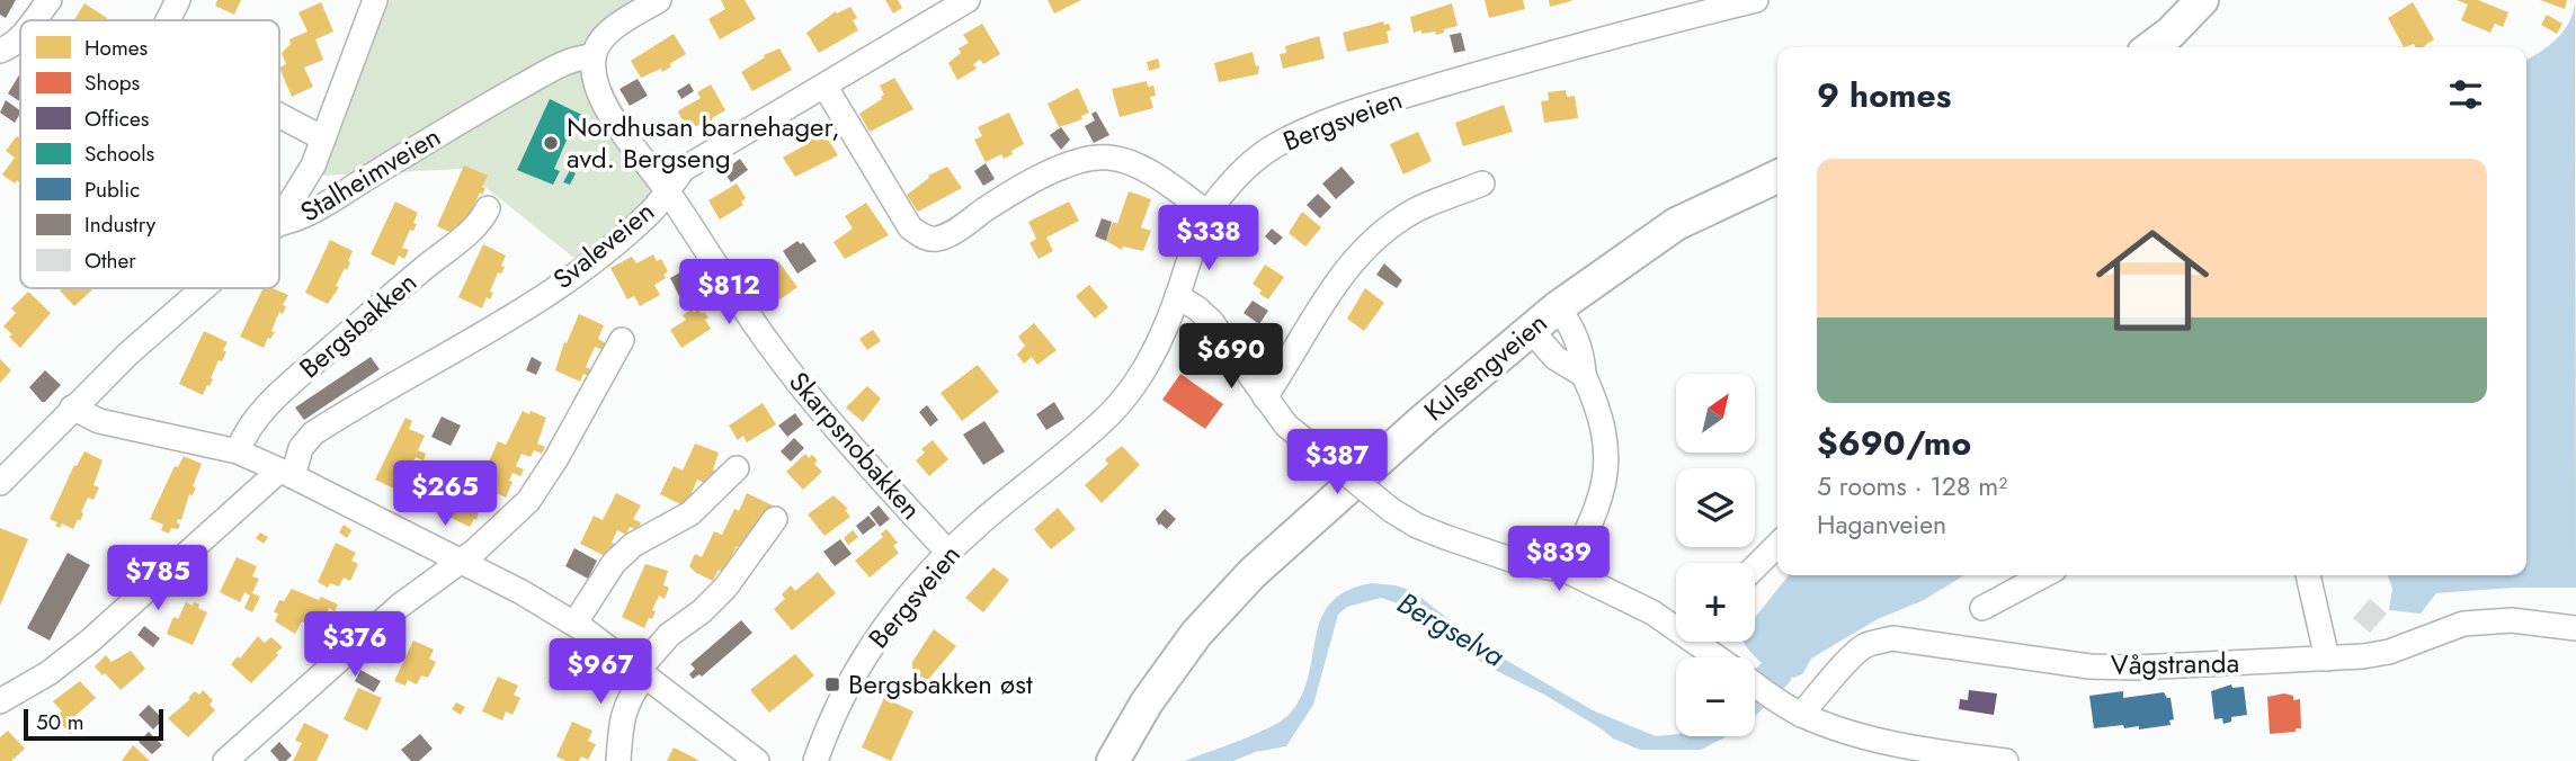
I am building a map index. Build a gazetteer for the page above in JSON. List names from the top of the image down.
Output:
{
  "streets": {
    "main road": ["Kulsengveien"],
    "street": [
      "Bergsveien",
      "Stalheimveien",
      "Svaleveien",
      "Bergsbakken",
      "Skarpsnobakken",
      "Vågstranda"
    ]
  },
  "crossings": [
    ["Bergsveien", "Skarpsnobakken"],
    ["Stalheimveien", "Skarpsnobakken"],
    ["Svaleveien", "Skarpsnobakken"]
  ],
  "water": ["Bergselva"],
  "places": {
    "other": ["Nordhusan barnehager, avd. Bergseng"],
    "transit": ["Bergsbakken øst"]
  },
  "legend": [
    "Homes",
    "Shops",
    "Offices",
    "Schools",
    "Public",
    "Industry",
    "Other"
  ],
  "scale_bar": "50 m",
  "north": "top right",
  "page": {
    "heading": "9 homes",
    "list": [
      {
        "name": "$690/mo",
        "note": "5 rooms · 128 m² · Haganveien"
      }
    ],
    "price": [
      "$338",
      "$812",
      "$690",
      "$387",
      "$265",
      "$839",
      "$785",
      "$376",
      "$967"
    ],
    "map_buttons": ["+", "−"],
    "scale": "50 m"
  }
}
